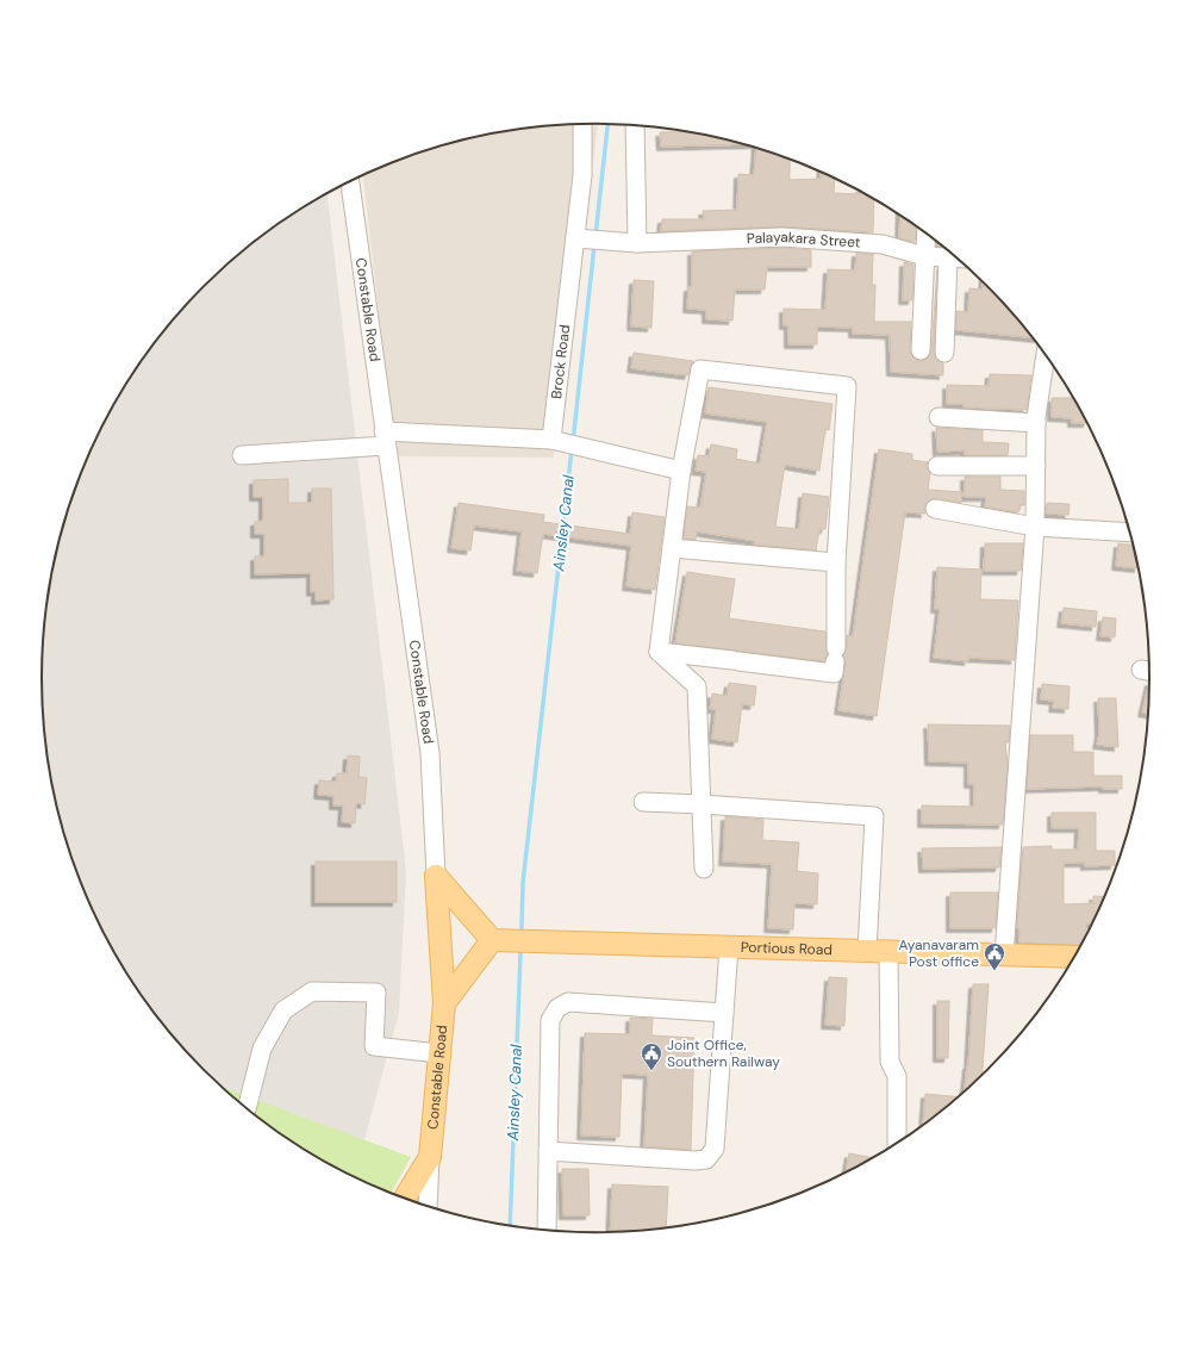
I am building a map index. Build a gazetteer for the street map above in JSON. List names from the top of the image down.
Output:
{
  "streets": {
    "main road": ["Constable Road", "Portious Road"],
    "street": ["Palayakara Street", "Brock Road"]
  },
  "crossings": [
    ["Palayakara Street", "Brock Road"]
  ],
  "water": ["Ainsley Canal"],
  "places": {
    "public building": ["Ayanavaram Post office", "Joint Office, Southern Railway"]
  }
}
